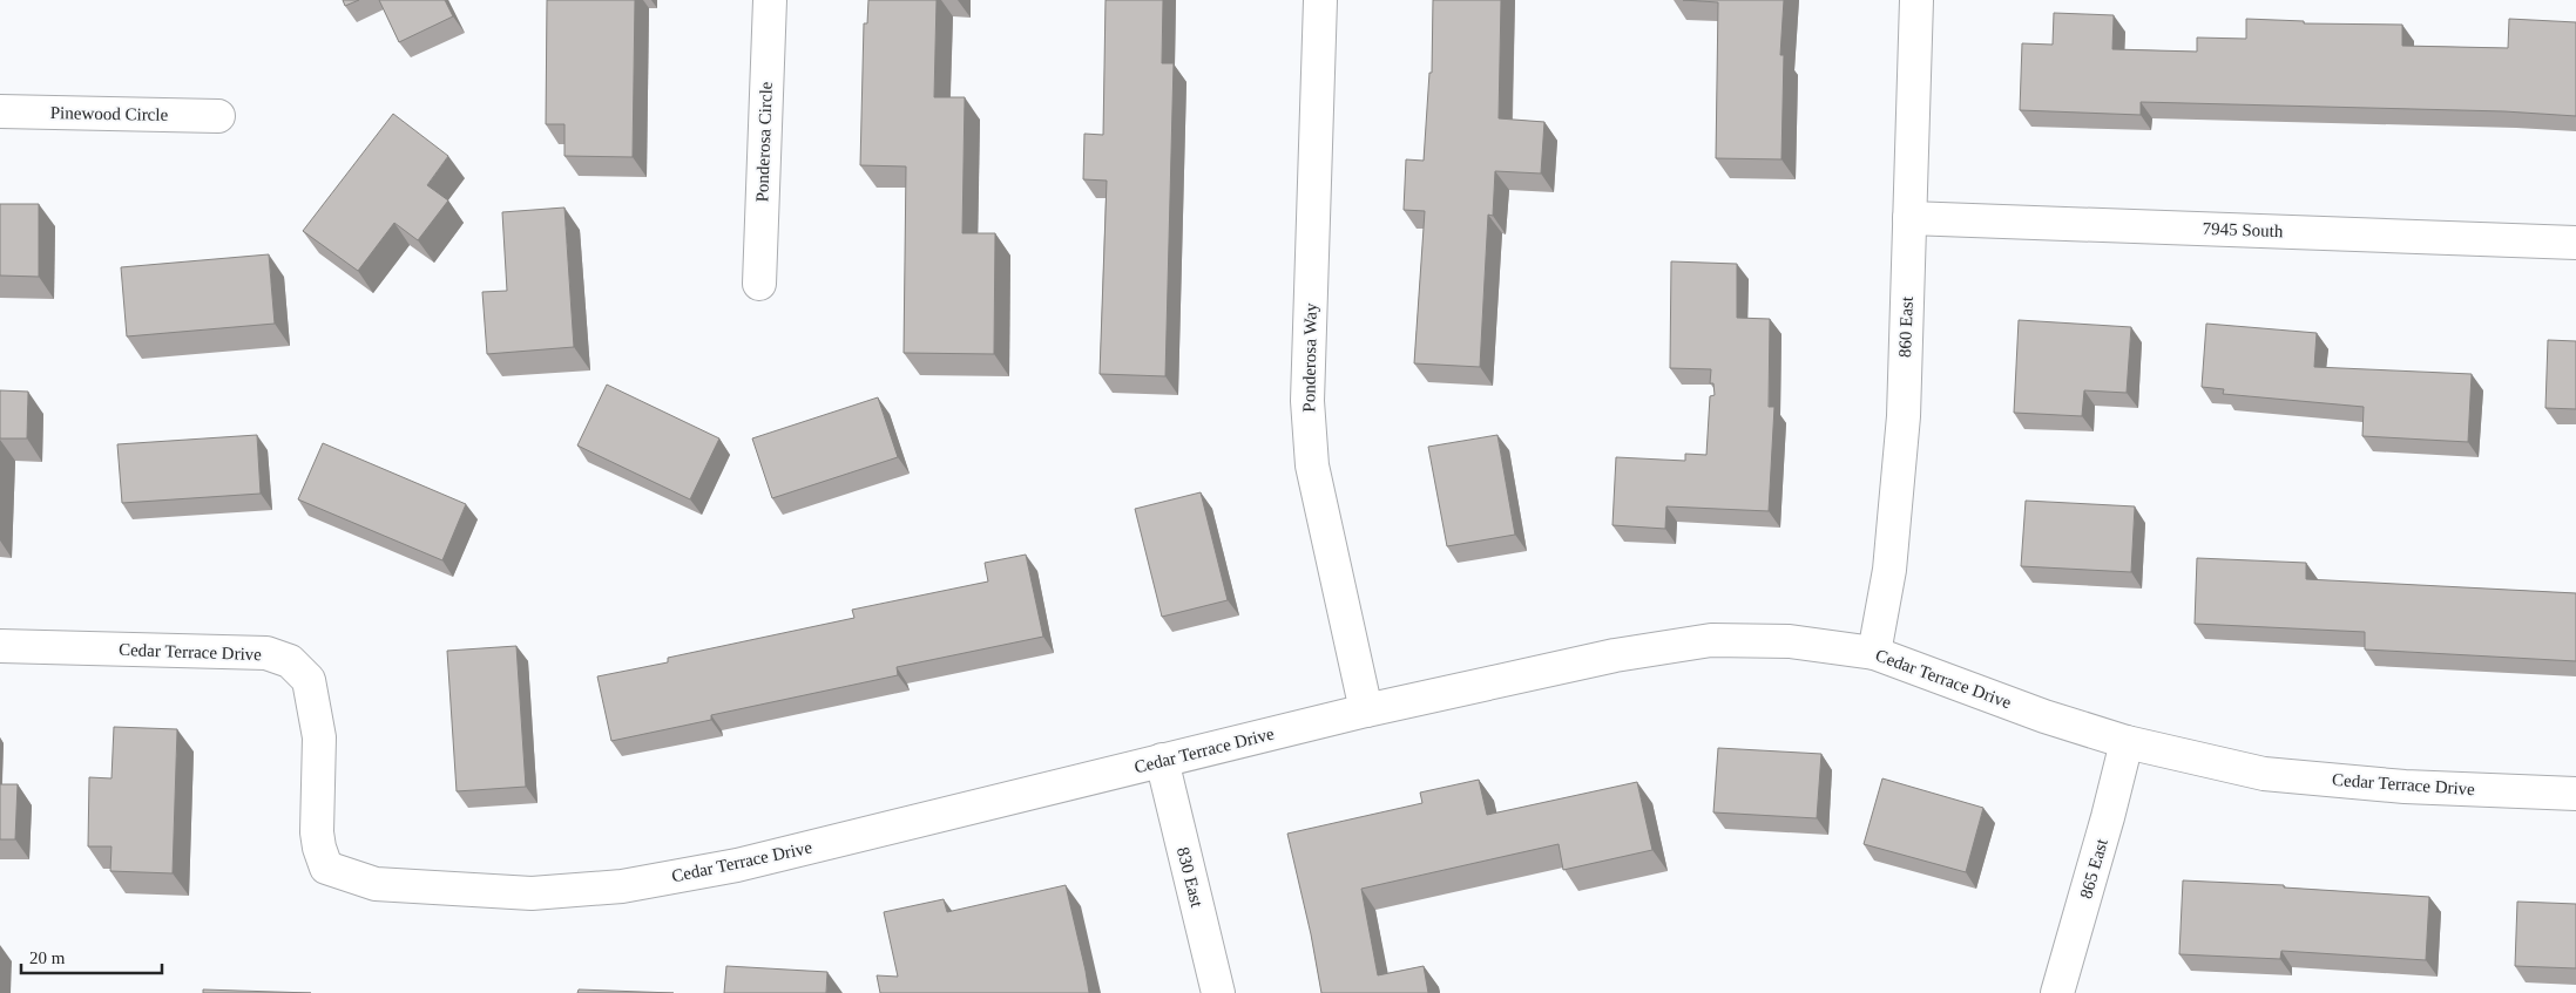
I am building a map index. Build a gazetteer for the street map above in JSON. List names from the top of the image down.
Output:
{
  "streets": {
    "street": [
      "Pinewood Circle",
      "Ponderosa Circle",
      "7945 South",
      "860 East",
      "Ponderosa Way",
      "Cedar Terrace Drive",
      "865 East",
      "830 East"
    ]
  },
  "crossings": [
    ["7945 South", "860 East"],
    ["860 East", "Cedar Terrace Drive"],
    ["Ponderosa Way", "Cedar Terrace Drive"],
    ["Cedar Terrace Drive", "865 East"],
    ["Cedar Terrace Drive", "830 East"]
  ],
  "scale_bar": "20 m"
}
